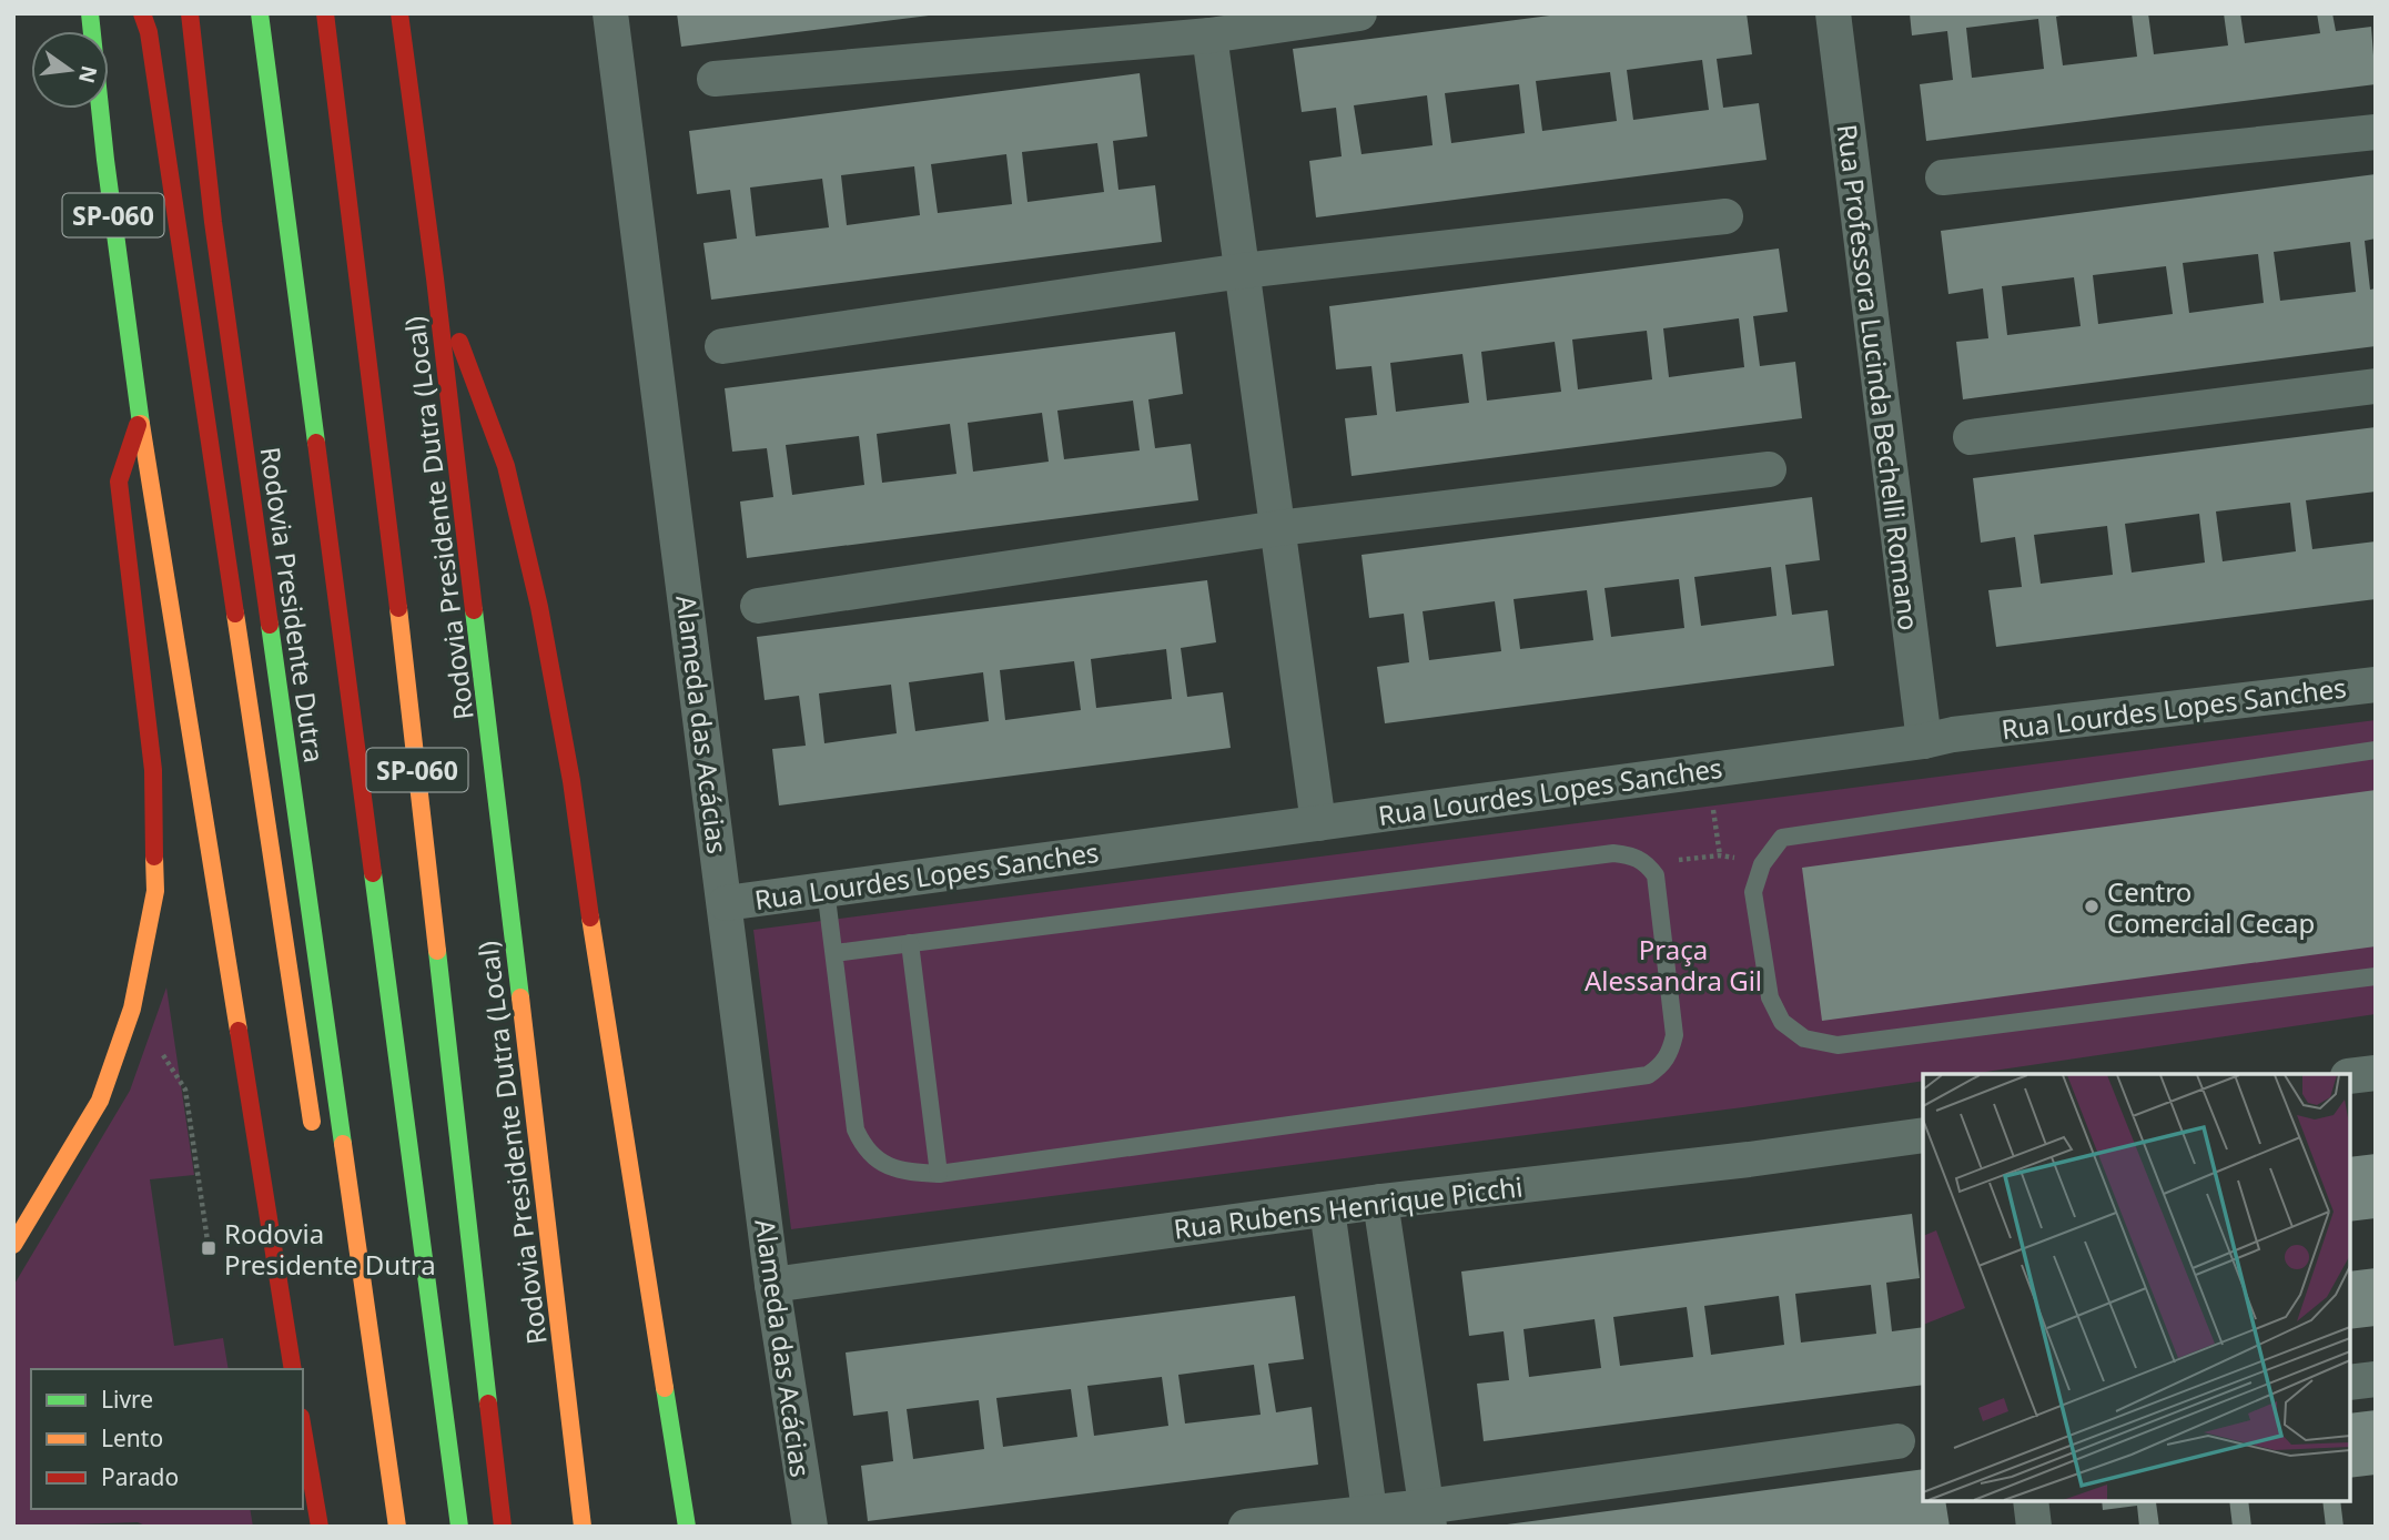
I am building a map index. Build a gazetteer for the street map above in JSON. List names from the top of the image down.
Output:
{
  "streets": {
    "highway": ["SP-060", "Rodovia Presidente Dutra (Local)", "Rodovia Presidente Dutra"],
    "street": [
      "Rua Professora Lucinda Bechelli Romano",
      "Rua Lourdes Lopes Sanches",
      "Alameda das Acácias",
      "Rua Rubens Henrique Picchi"
    ]
  },
  "crossings": [
    ["Rua Professora Lucinda Bechelli Romano", "Rua Lourdes Lopes Sanches"],
    ["Rua Lourdes Lopes Sanches", "Alameda das Acácias"],
    ["Alameda das Acácias", "Rua Rubens Henrique Picchi"]
  ],
  "parks": ["Praça Alessandra Gil"],
  "places": {
    "other": ["Centro Comercial Cecap"],
    "transit": ["Rodovia Presidente Dutra"]
  },
  "legend": ["Livre", "Lento", "Parado"],
  "north": "right"
}
